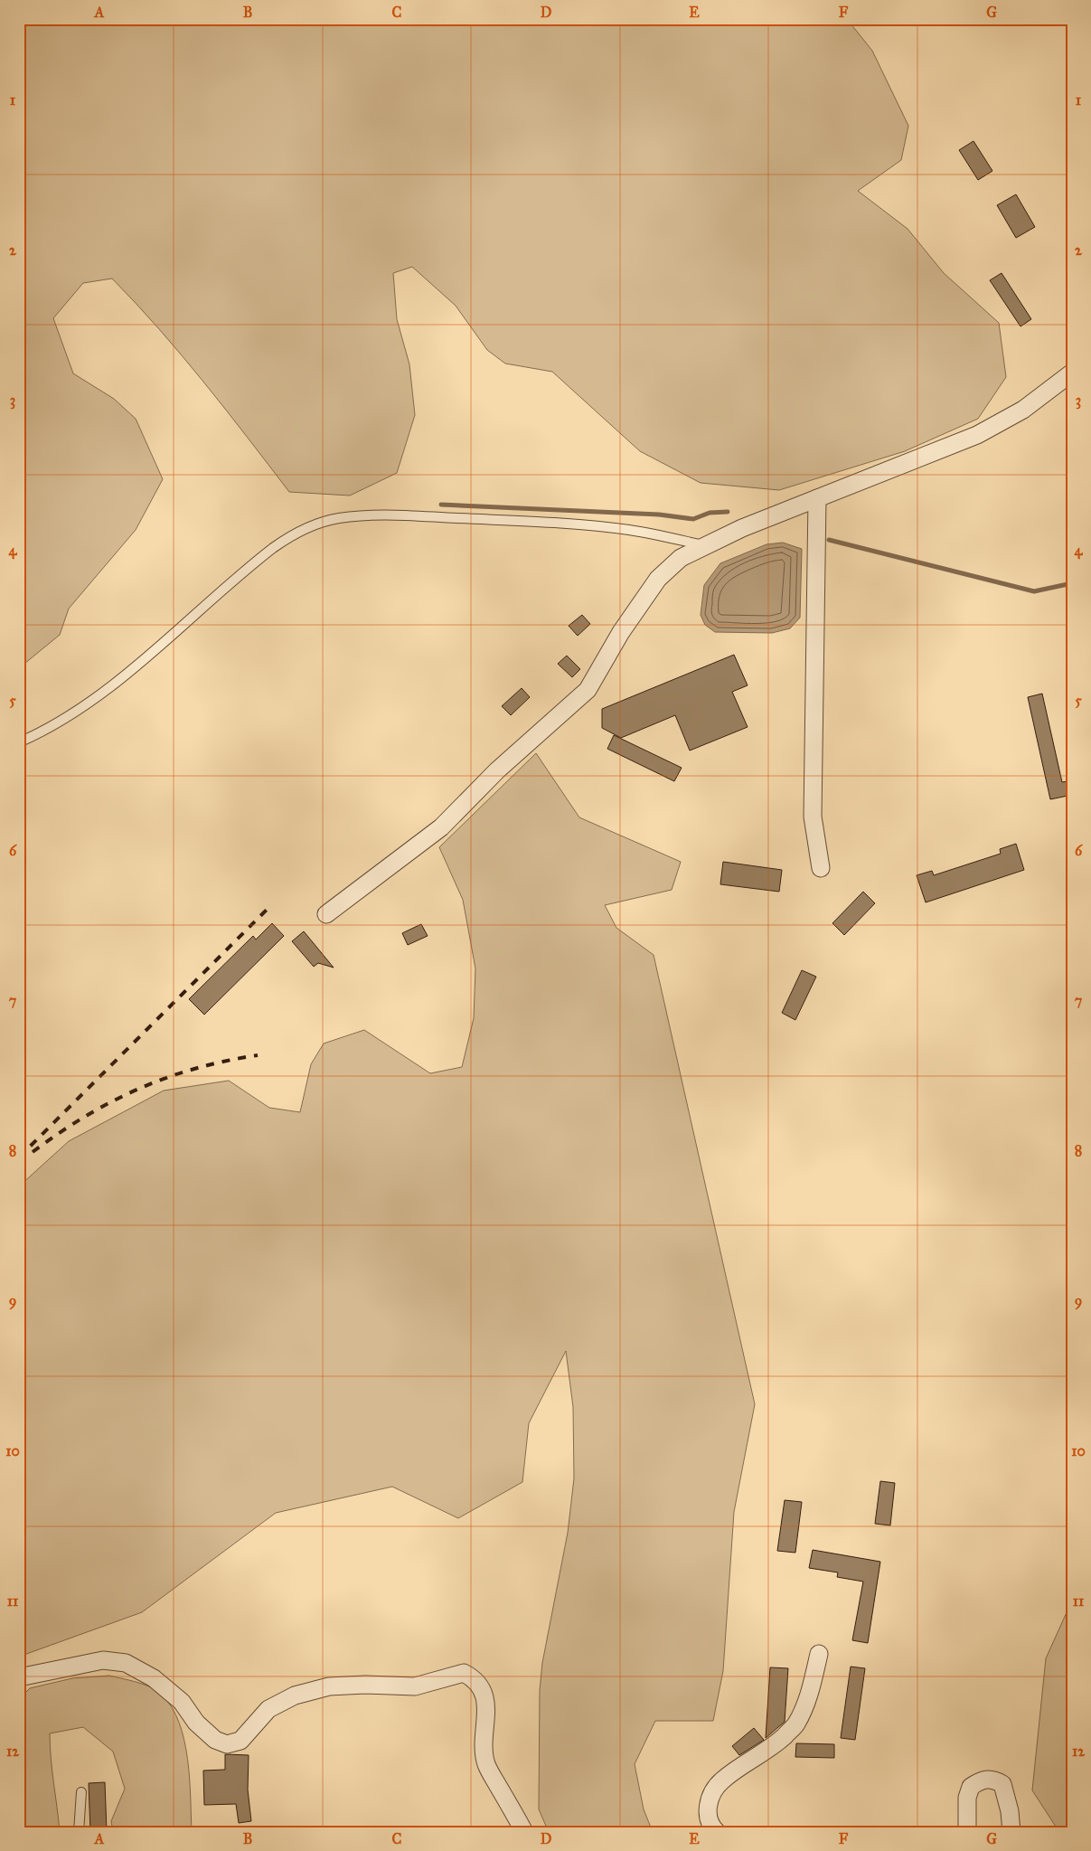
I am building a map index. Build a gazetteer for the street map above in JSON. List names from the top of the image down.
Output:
{
  "grid": {
    "columns": [
      "A",
      "B",
      "C",
      "D",
      "E",
      "F",
      "G"
    ],
    "rows": [
      "1",
      "2",
      "3",
      "4",
      "5",
      "6",
      "7",
      "8",
      "9",
      "10",
      "11",
      "12"
    ]
  }
}
